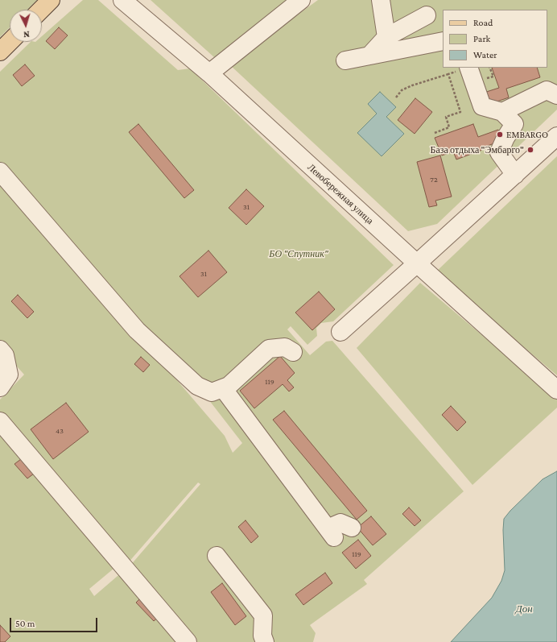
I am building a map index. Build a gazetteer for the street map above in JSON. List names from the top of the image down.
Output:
{
  "streets": {
    "street": ["Левобережная улица"]
  },
  "water": ["Дон"],
  "parks": ["БО \"Спутник\""],
  "places": ["EMBARGO", "База отдыха \"Эмбарго\""],
  "house_numbers": [
    "72",
    "31",
    "31",
    "119",
    "43",
    "119"
  ],
  "legend": ["Road", "Park", "Water"],
  "scale_bar": "50 m",
  "north": "bottom"
}
